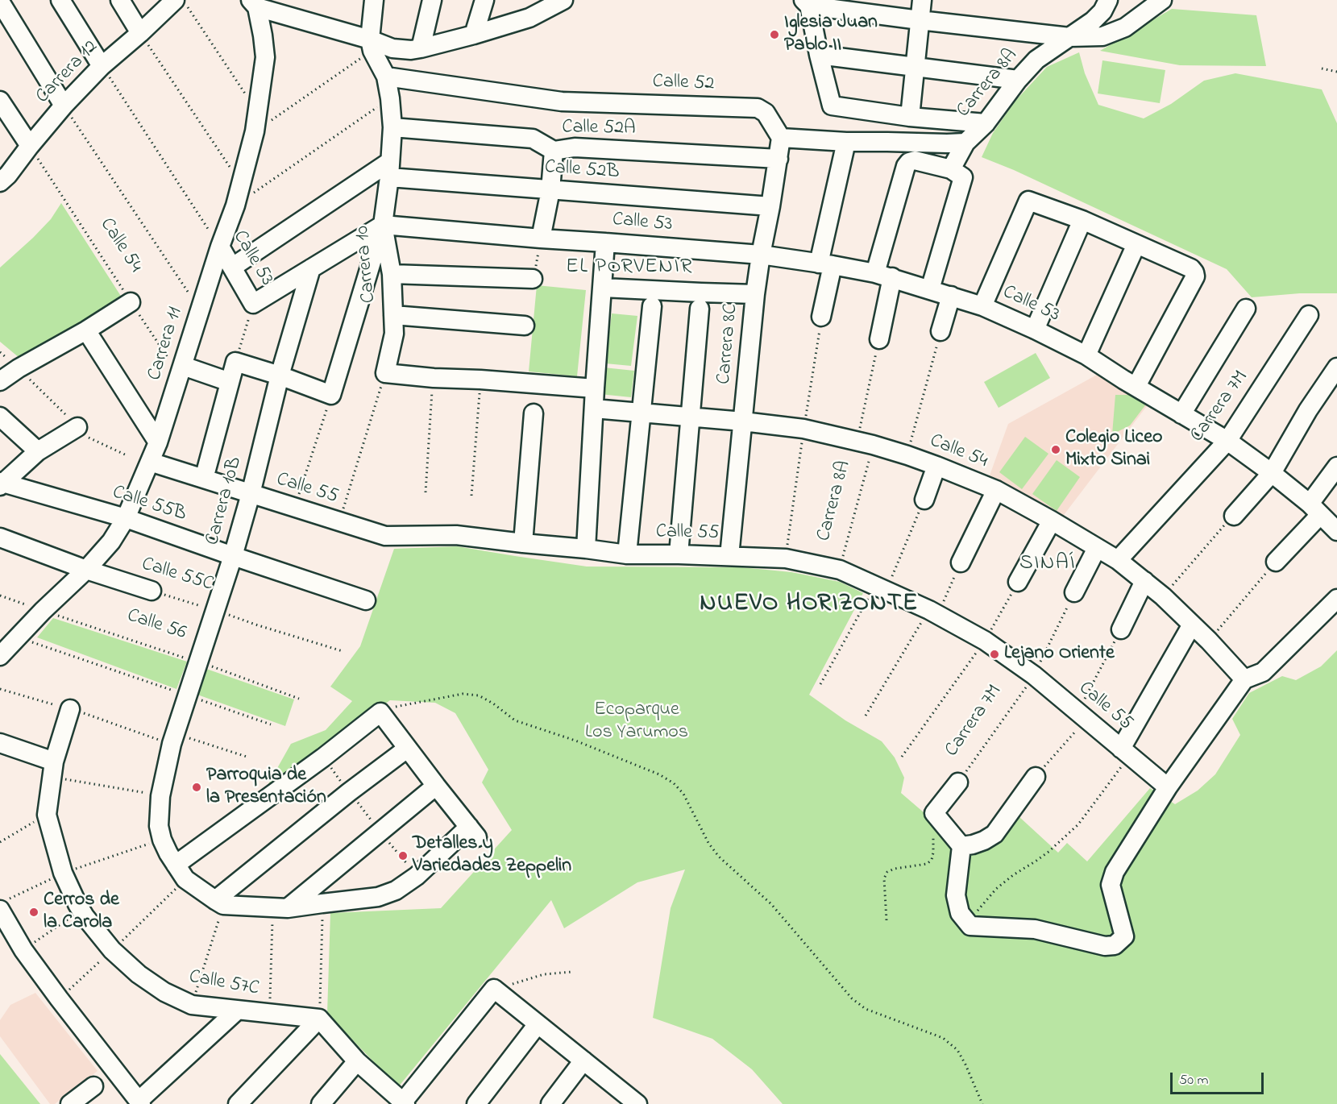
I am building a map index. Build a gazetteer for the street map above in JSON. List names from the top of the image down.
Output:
{
  "streets": {
    "street": [
      "Carrera 12",
      "Calle 52",
      "Carrera 8A",
      "Calle 52A",
      "Calle 52B",
      "Calle 53",
      "Calle 54",
      "Carrera 10",
      "Carrera 11",
      "Carrera 8C",
      "Carrera 7M",
      "Calle 55",
      "Carrera 10B",
      "Calle 55B",
      "Calle 55C",
      "Calle 57C"
    ],
    "path": ["Calle 56"]
  },
  "crossings": [
    ["Carrera 12", "Calle 53"],
    ["Carrera 12", "Calle 54"],
    ["Calle 52", "Carrera 10"],
    ["Calle 52", "Carrera 8C"],
    ["Carrera 8A", "Calle 53"],
    ["Carrera 8A", "Calle 54"],
    ["Carrera 8A", "Calle 55"],
    ["Calle 52A", "Carrera 10"],
    ["Calle 52A", "Carrera 8C"],
    ["Calle 52B", "Carrera 10"],
    ["Calle 52B", "Carrera 8C"],
    ["Calle 53", "Carrera 10"],
    ["Calle 53", "Carrera 11"],
    ["Calle 53", "Carrera 8C"],
    ["Calle 53", "Carrera 7M"],
    ["Calle 53", "Carrera 10B"],
    ["Calle 54", "Carrera 11"],
    ["Calle 54", "Carrera 8C"],
    ["Calle 54", "Carrera 7M"],
    ["Carrera 11", "Calle 55"],
    ["Carrera 11", "Calle 55B"],
    ["Carrera 11", "Calle 55C"],
    ["Carrera 11", "Calle 56"],
    ["Carrera 8C", "Calle 55"],
    ["Carrera 7M", "Calle 55"],
    ["Calle 55", "Carrera 10B"],
    ["Carrera 10B", "Calle 55B"],
    ["Carrera 10B", "Calle 55C"],
    ["Carrera 10B", "Calle 56"]
  ],
  "districts": ["EL PORVENIR", "SINAÍ", "NUEVO HORIZONTE"],
  "parks": ["Ecoparque Los Yarumos"],
  "places": [
    "Iglesia Juan Pablo II",
    "Colegio Liceo Mixto Sinai",
    "Lejano Oriente",
    "Parroquia de la Presentación",
    "Detalles y Variedades Zeppelin",
    "Cerros de la Carola"
  ],
  "scale_bar": "50 m"
}
